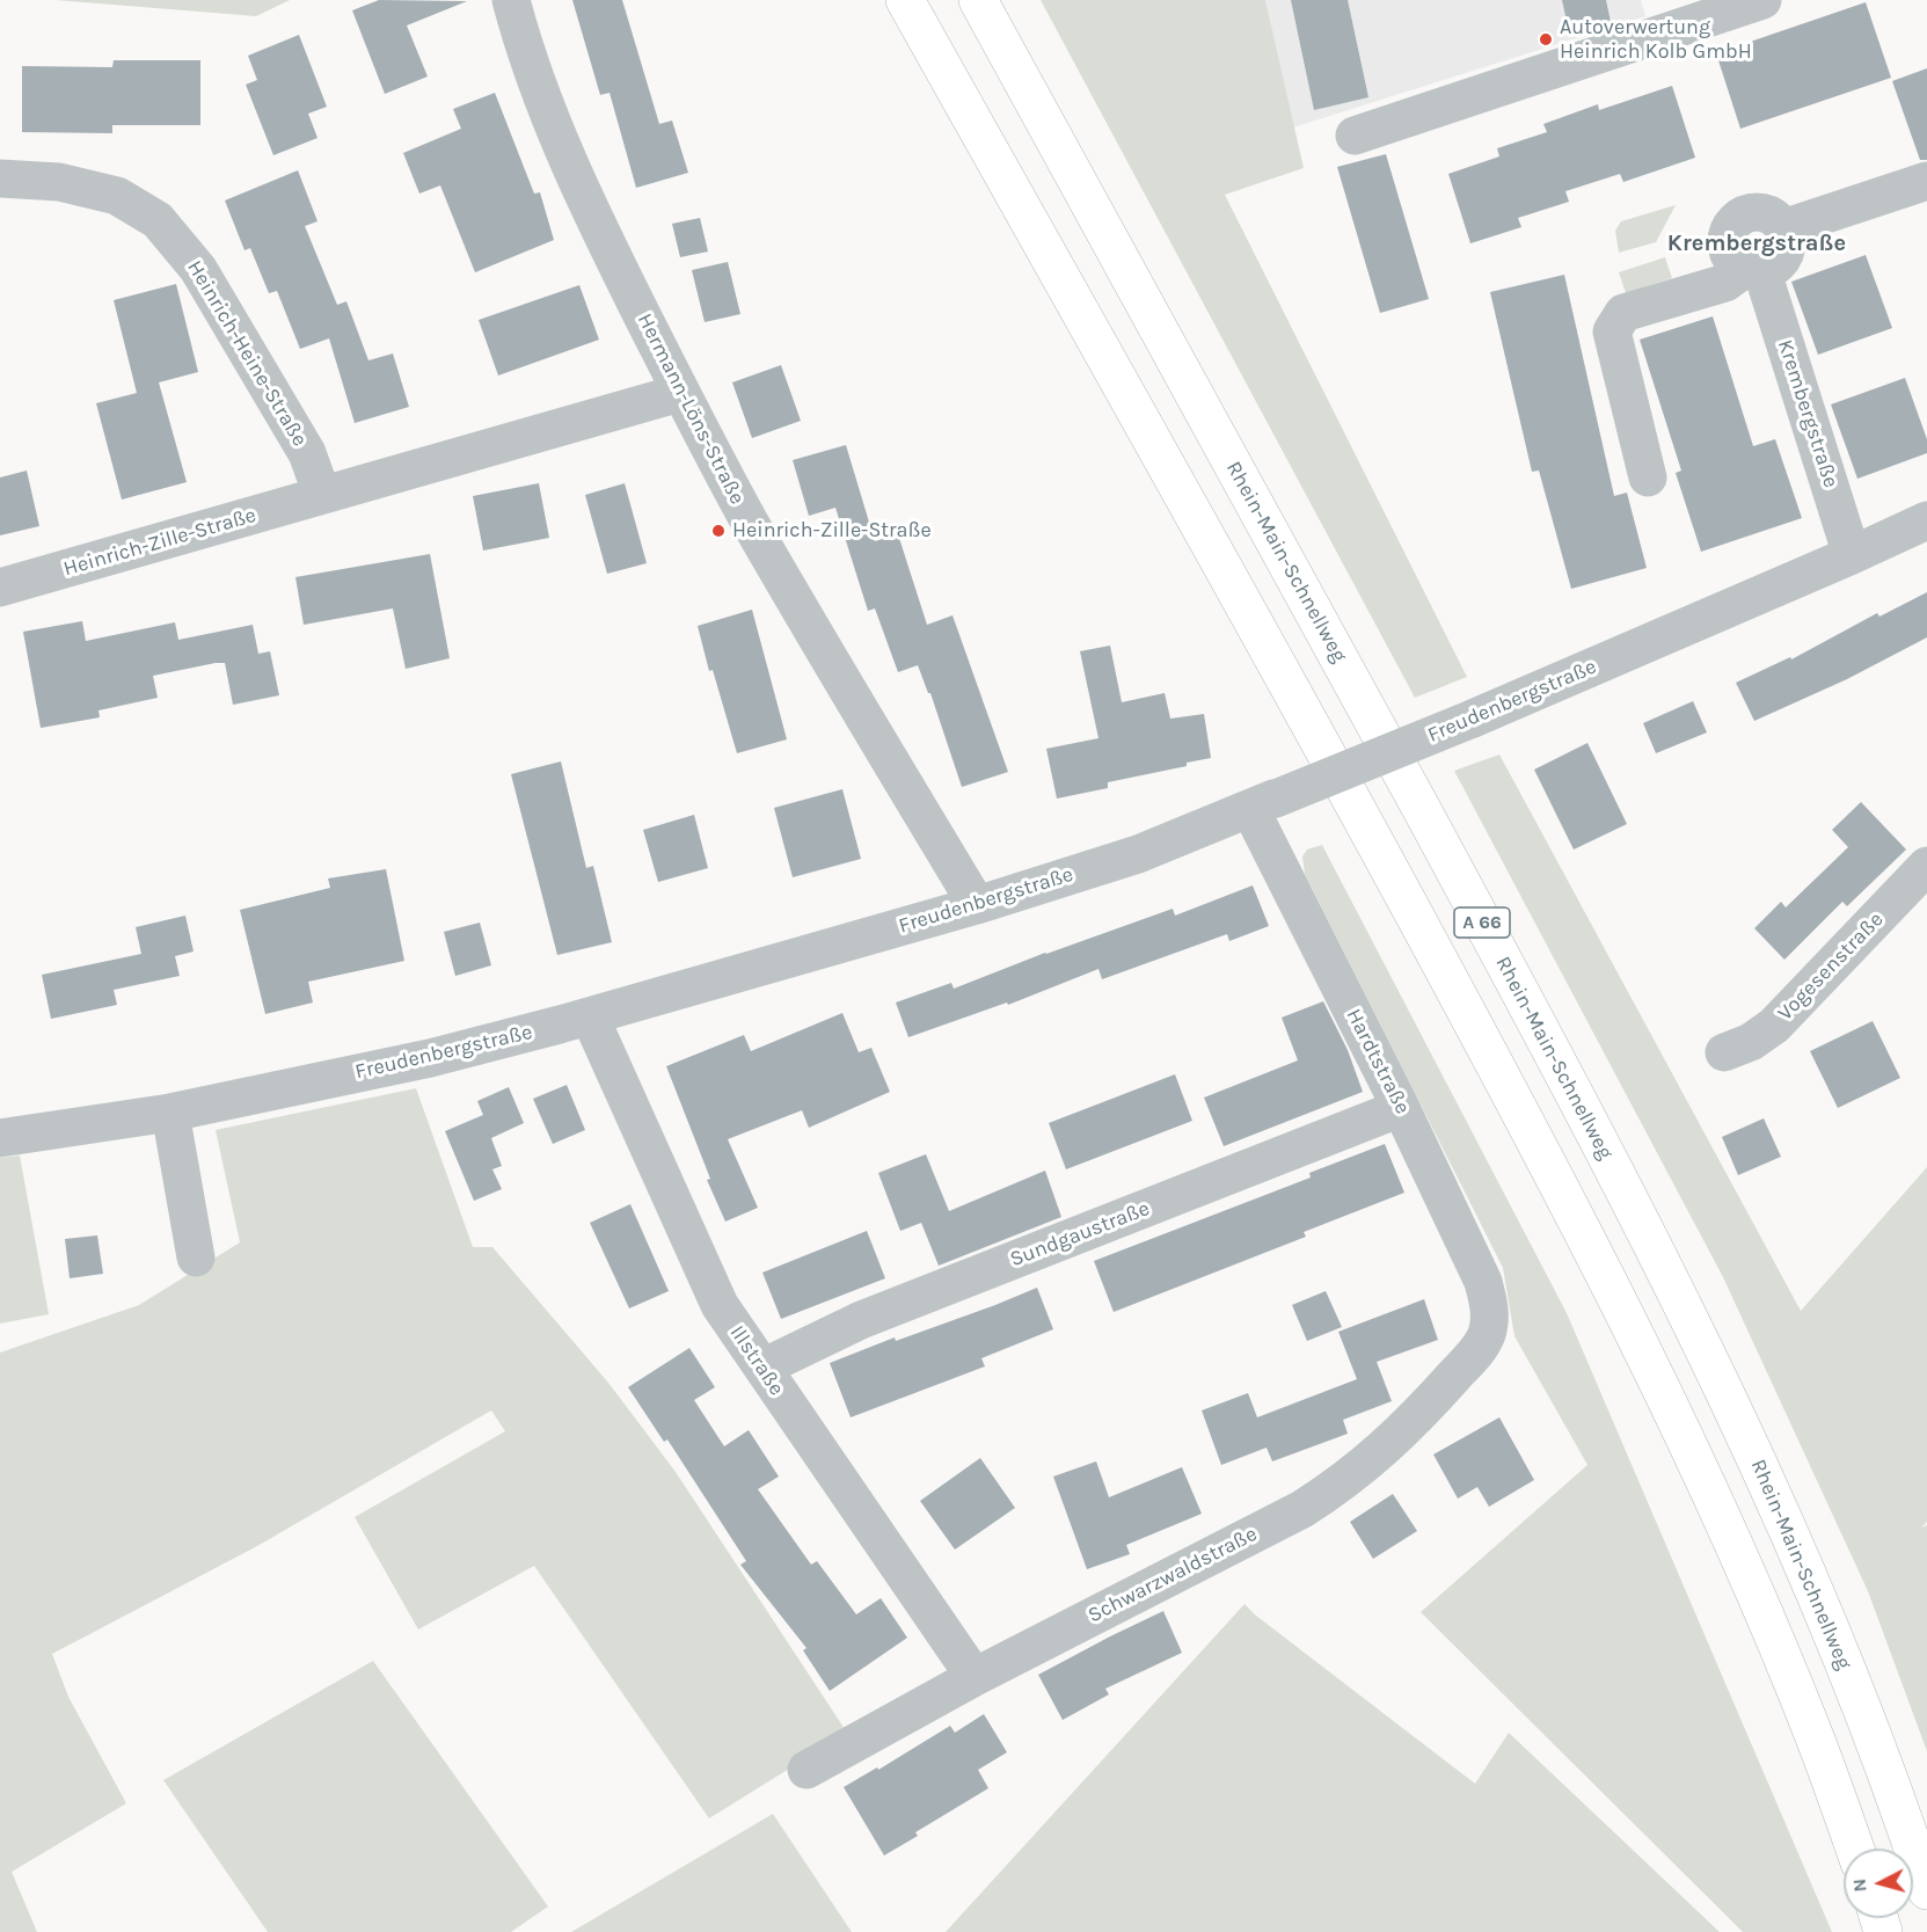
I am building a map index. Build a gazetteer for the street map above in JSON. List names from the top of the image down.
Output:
{
  "streets": {
    "highway": ["Rhein-Main-Schnellweg", "A 66"],
    "street": [
      "Heinrich-Heine-Straße",
      "Hermann-Löns-Straße",
      "Krembergstraße",
      "Heinrich-Zille-Straße",
      "Freudenbergstraße",
      "Vogesenstraße",
      "Hardtstraße",
      "Sundgaustraße",
      "Illstraße",
      "Schwarzwaldstraße"
    ]
  },
  "crossings": [
    ["Heinrich-Heine-Straße", "Heinrich-Zille-Straße"],
    ["Hermann-Löns-Straße", "Heinrich-Zille-Straße"],
    ["Hermann-Löns-Straße", "Freudenbergstraße"],
    ["Krembergstraße", "Freudenbergstraße"],
    ["Freudenbergstraße", "Hardtstraße"],
    ["Freudenbergstraße", "Illstraße"],
    ["Hardtstraße", "Sundgaustraße"],
    ["Hardtstraße", "Schwarzwaldstraße"],
    ["Sundgaustraße", "Illstraße"],
    ["Illstraße", "Schwarzwaldstraße"]
  ],
  "districts": ["Krembergstraße"],
  "places": ["Autoverwertung Heinrich Kolb GmbH", "Heinrich-Zille-Straße"],
  "north": "left"
}
